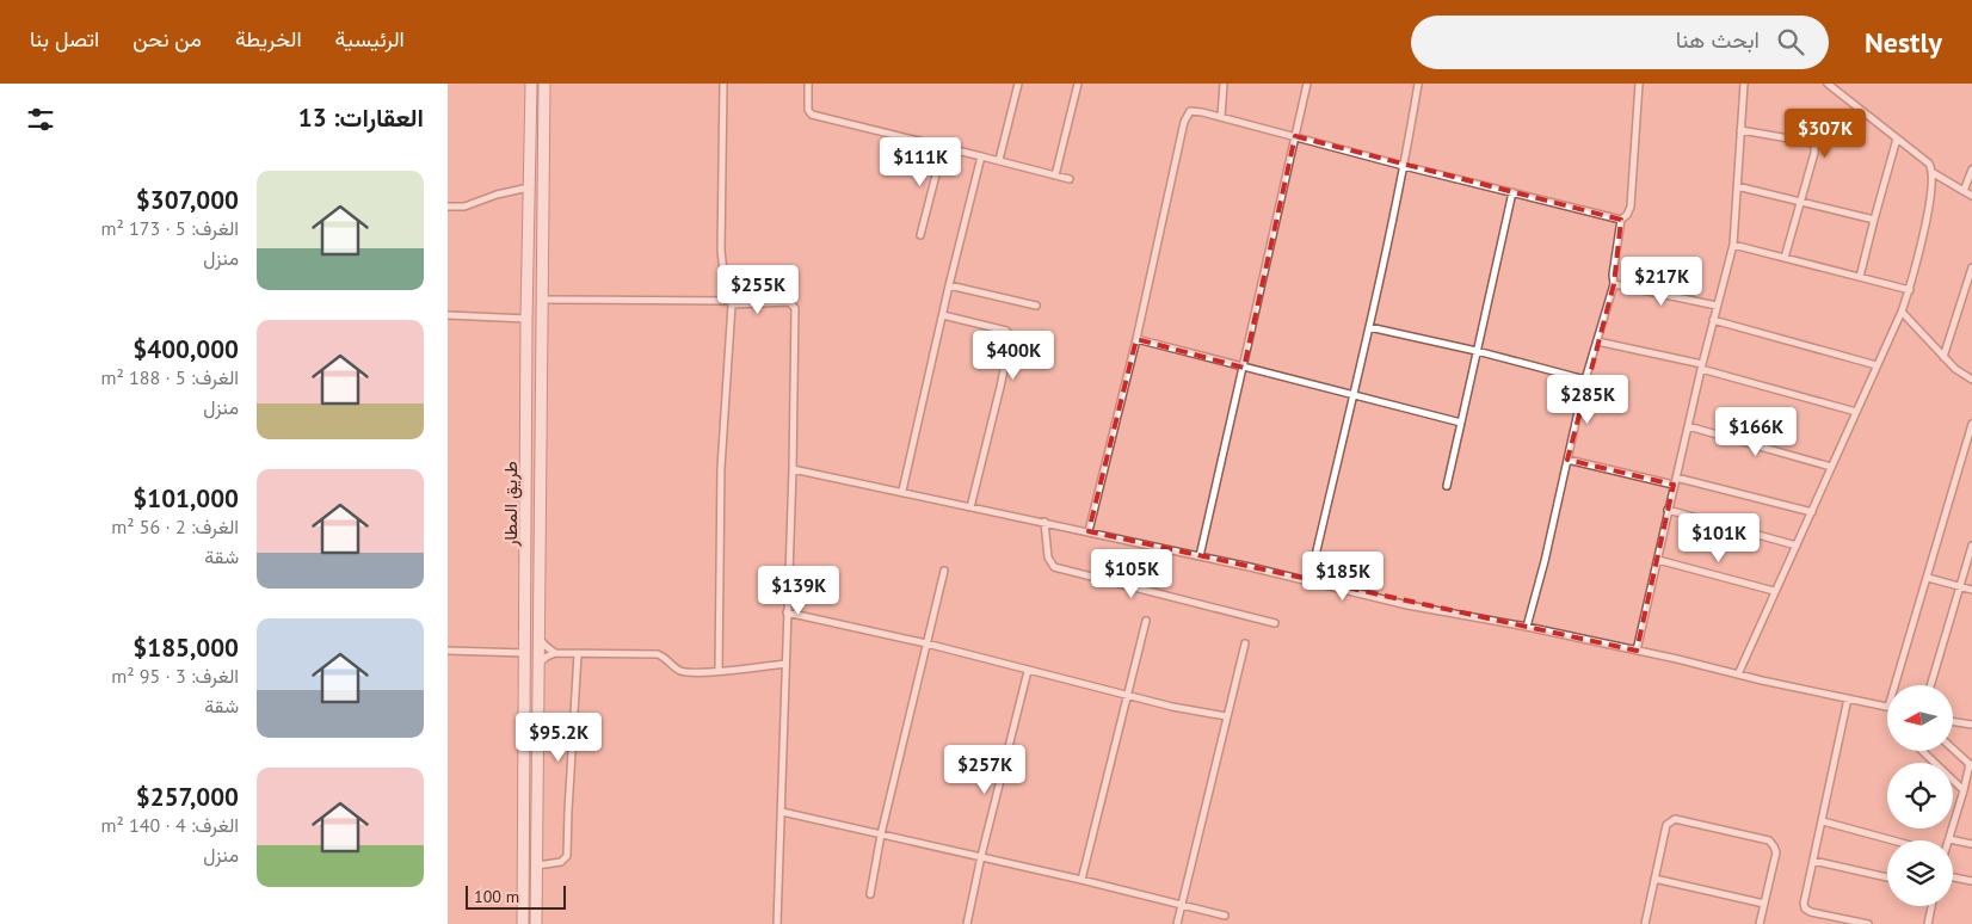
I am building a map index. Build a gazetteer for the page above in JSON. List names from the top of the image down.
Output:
{
  "streets": {
    "highway": ["طريق المطار"]
  },
  "scale_bar": "100 m",
  "north": "left",
  "page": {
    "header": "Nestly",
    "search": "ابحث هنا",
    "nav": [
      "الرئيسية",
      "الخريطة",
      "من نحن",
      "اتصل بنا"
    ],
    "heading": "العقارات: 13",
    "price": [
      "$307K",
      "$111K",
      "$217K",
      "$255K",
      "$400K",
      "$285K",
      "$166K",
      "$101K",
      "$105K",
      "$185K",
      "$139K",
      "$95.2K",
      "$257K"
    ],
    "list": [
      {
        "name": "$307,000",
        "note": "الغرف: 5 · 173 m² · منزل"
      },
      {
        "name": "$400,000",
        "note": "الغرف: 5 · 188 m² · منزل"
      },
      {
        "name": "$101,000",
        "note": "الغرف: 2 · 56 m² · شقة"
      },
      {
        "name": "$185,000",
        "note": "الغرف: 3 · 95 m² · شقة"
      },
      {
        "name": "$257,000",
        "note": "الغرف: 4 · 140 m² · منزل"
      }
    ],
    "scale": "100 m"
  }
}
